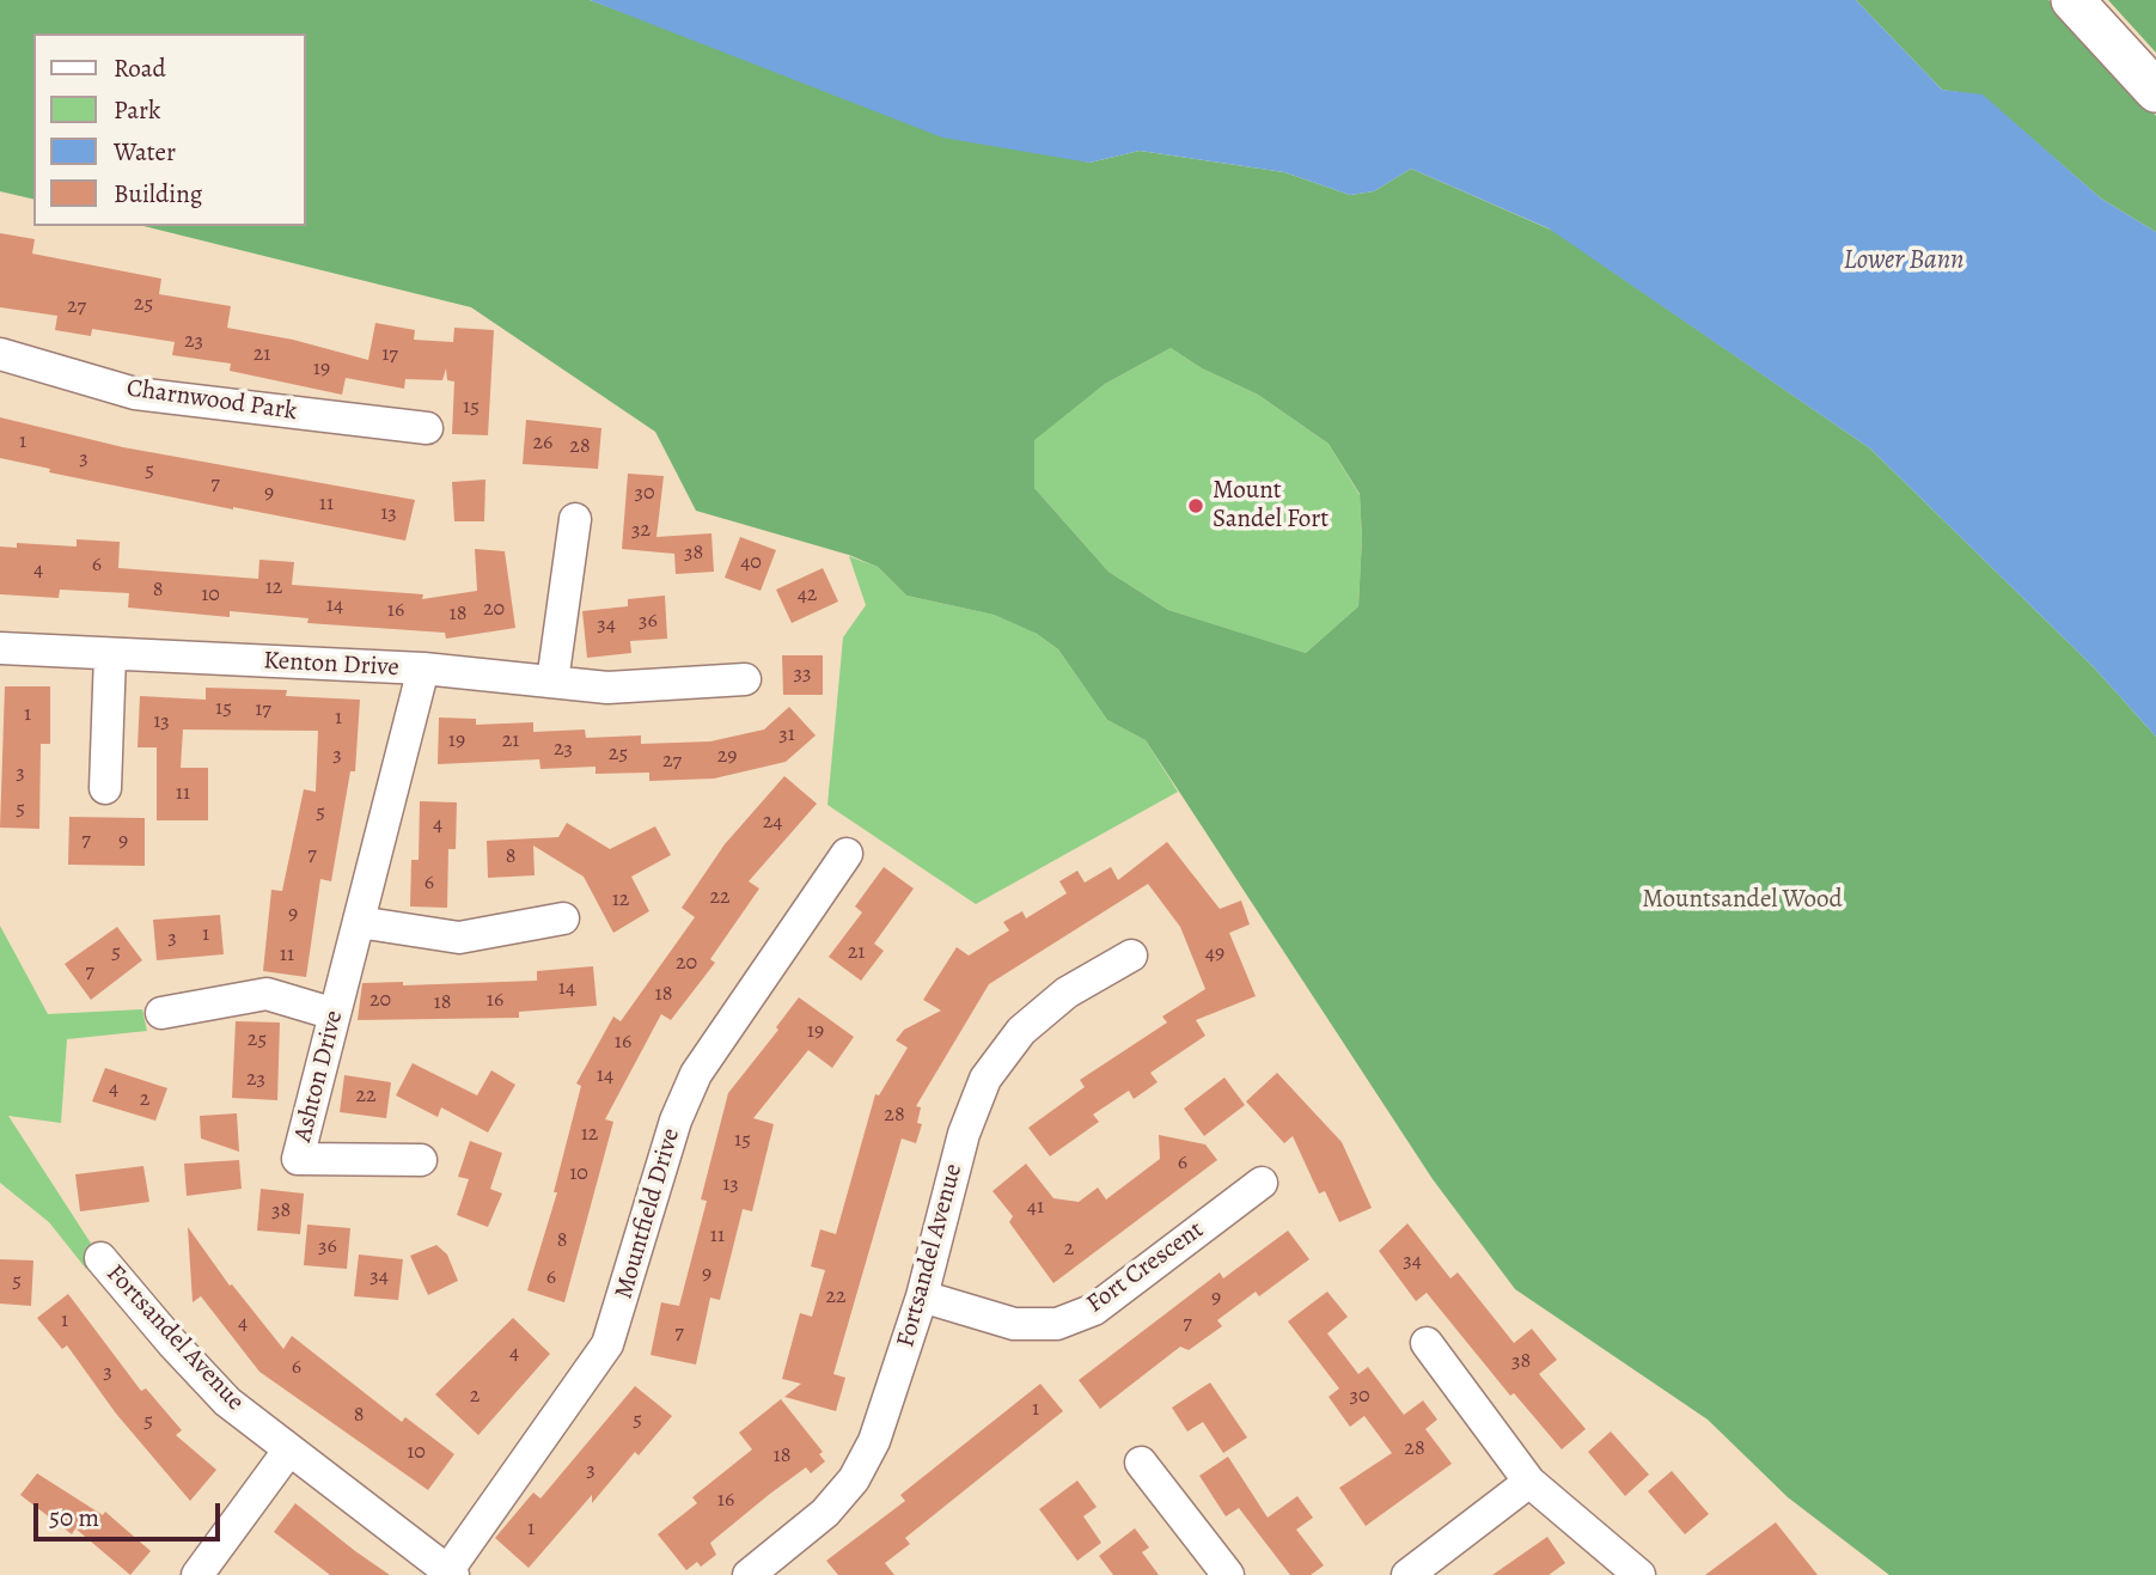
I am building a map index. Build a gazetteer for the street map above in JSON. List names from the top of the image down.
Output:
{
  "streets": {
    "street": [
      "Charnwood Park",
      "Kenton Drive",
      "Ashton Drive",
      "Mountfield Drive",
      "Fortsandel Avenue",
      "Fort Crescent"
    ]
  },
  "crossings": [
    ["Kenton Drive", "Ashton Drive"],
    ["Mountfield Drive", "Fortsandel Avenue"],
    ["Fortsandel Avenue", "Fort Crescent"]
  ],
  "water": ["Lower Bann"],
  "parks": ["Mountsandel Wood"],
  "places": ["Mount Sandel Fort"],
  "house_numbers": [
    "25",
    "27",
    "23",
    "21",
    "17",
    "19",
    "15",
    "1",
    "26",
    "28",
    "3",
    "5",
    "7",
    "9",
    "30",
    "11",
    "13",
    "32",
    "38",
    "40",
    "6",
    "4",
    "12",
    "8",
    "10",
    "42",
    "14",
    "20",
    "16",
    "18",
    "36",
    "34",
    "33",
    "15",
    "17",
    "1",
    "1",
    "13",
    "31",
    "19",
    "21",
    "23",
    "25",
    "3",
    "29",
    "27",
    "3",
    "11",
    "5",
    "5",
    "24",
    "4",
    "7",
    "9",
    "7",
    "8",
    "6",
    "22",
    "12",
    "9",
    "1",
    "3",
    "5",
    "21",
    "49",
    "11",
    "20",
    "7",
    "14",
    "18",
    "20",
    "16",
    "18",
    "19",
    "25",
    "16",
    "14",
    "23",
    "4",
    "22",
    "2",
    "28",
    "12",
    "15",
    "6",
    "10",
    "13",
    "41",
    "38",
    "11",
    "8",
    "36",
    "2",
    "34",
    "9",
    "34",
    "6",
    "5",
    "22",
    "9",
    "1",
    "4",
    "7",
    "7",
    "4",
    "38",
    "6",
    "3",
    "2",
    "30",
    "1",
    "8",
    "5",
    "5",
    "28",
    "10",
    "18",
    "3",
    "16",
    "1"
  ],
  "legend": [
    "Road",
    "Park",
    "Water",
    "Building"
  ],
  "scale_bar": "50 m"
}
